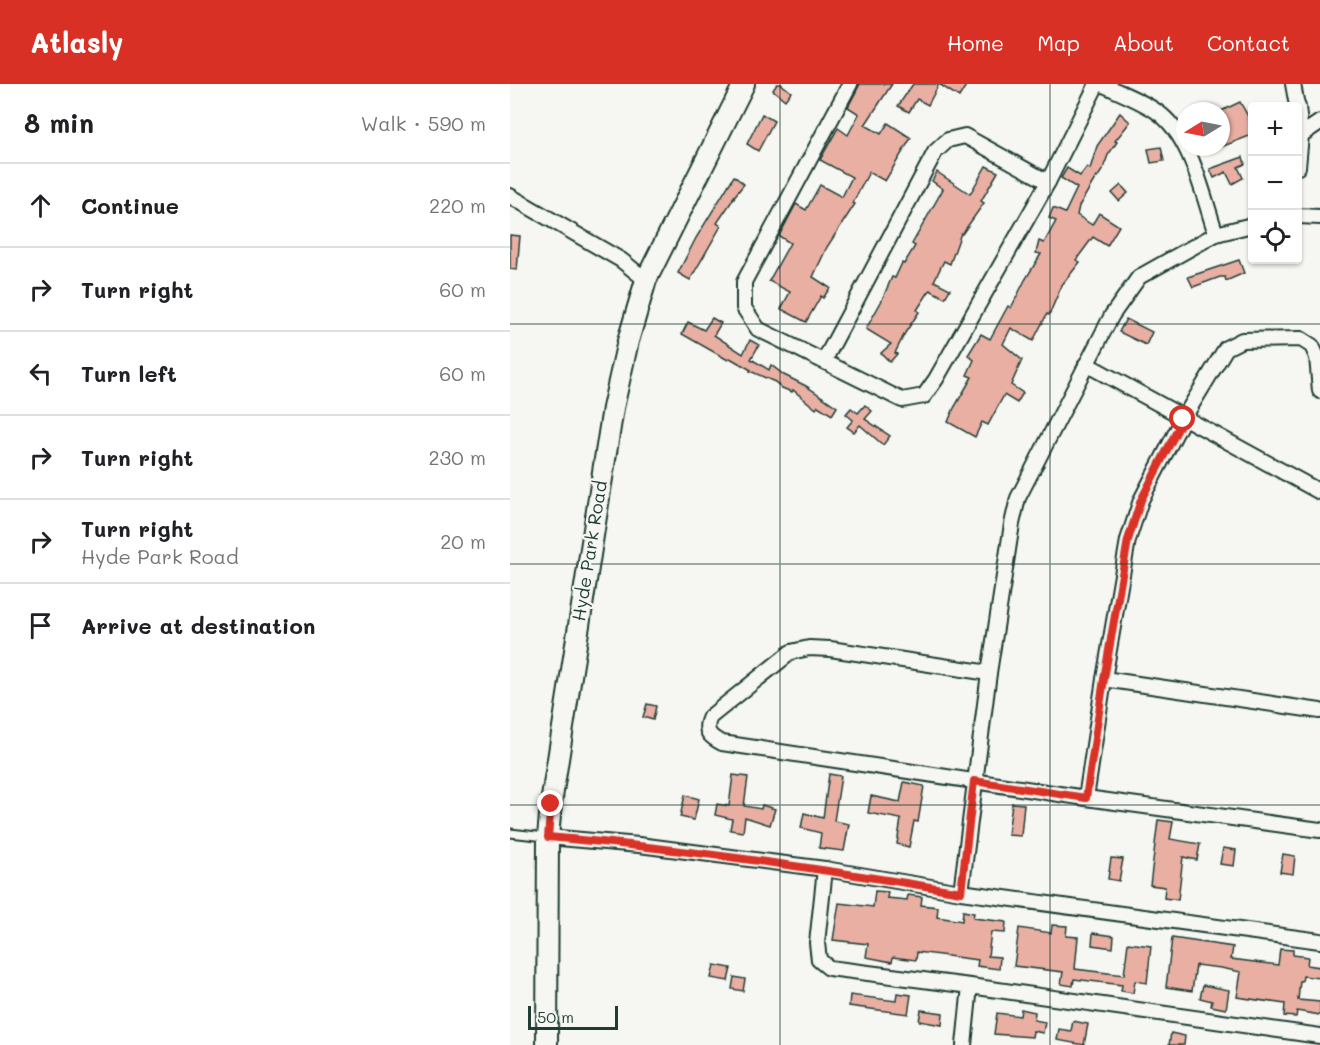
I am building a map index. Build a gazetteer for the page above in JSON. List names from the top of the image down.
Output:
{
  "streets": {
    "street": ["Hyde Park Road"]
  },
  "scale_bar": "50 m",
  "north": "left",
  "page": {
    "header": "Atlasly",
    "nav": [
      "Home",
      "Map",
      "About",
      "Contact"
    ],
    "heading": ["8 min", "Walk · 590 m"],
    "map_buttons": ["+", "−"],
    "list": [
      ["Continue", "220 m"],
      ["Turn right", "60 m"],
      ["Turn left", "60 m"],
      ["Turn right", "230 m"],
      ["Turn right", "Hyde Park Road", "20 m"],
      "Arrive at destination"
    ],
    "scale": "50 m"
  }
}
